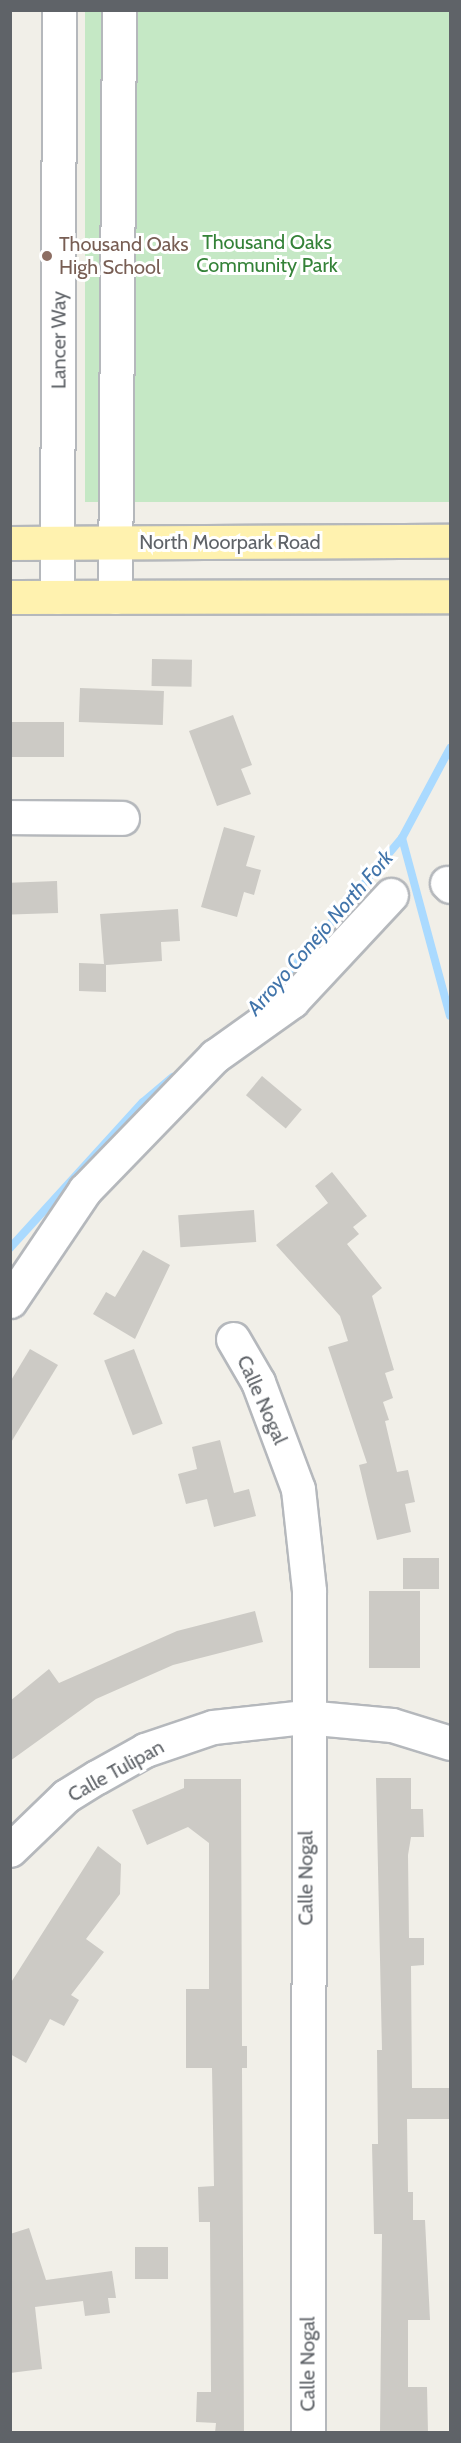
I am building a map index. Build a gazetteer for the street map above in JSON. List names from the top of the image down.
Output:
{
  "streets": {
    "main road": ["North Moorpark Road"],
    "street": ["Lancer Way", "Calle Nogal", "Calle Tulipan"]
  },
  "crossings": [
    ["Lancer Way", "North Moorpark Road"],
    ["Calle Nogal", "Calle Tulipan"]
  ],
  "water": ["Arroyo Conejo North Fork"],
  "parks": ["Thousand Oaks Community Park"],
  "places": ["Thousand Oaks High School"]
}
